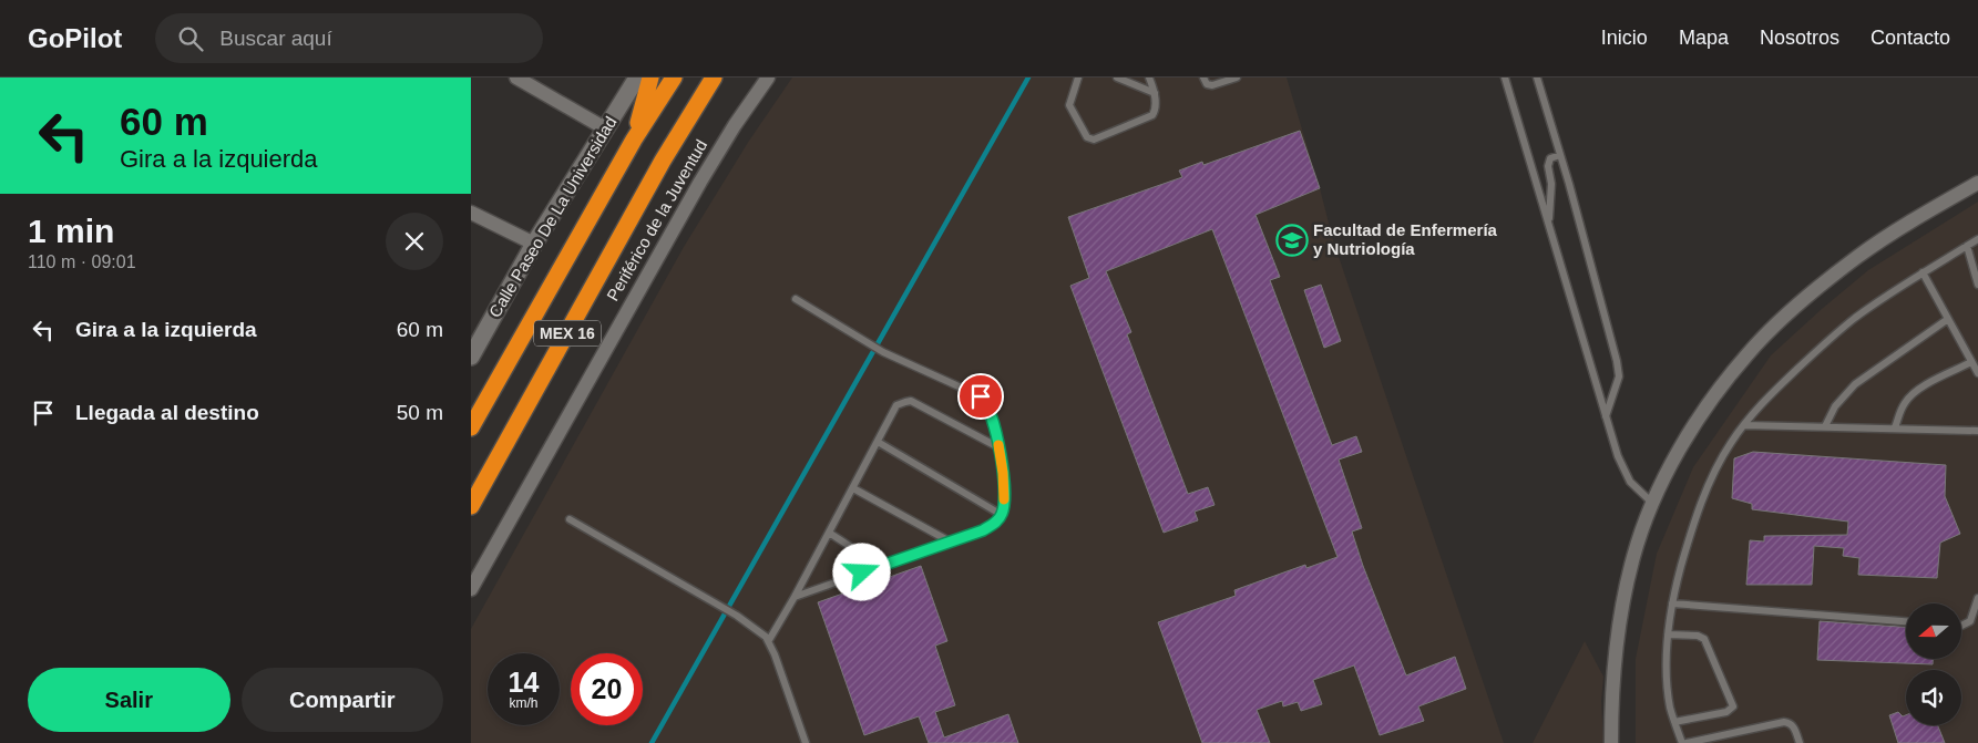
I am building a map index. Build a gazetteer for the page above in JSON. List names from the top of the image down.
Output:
{
  "streets": {
    "highway": ["Periférico de la Juventud", "MEX 16"],
    "street": ["Calle Paseo De La Universidad"]
  },
  "places": {
    "school or university": ["Facultad de Enfermería y Nutriología"]
  },
  "north": "left",
  "page": {
    "header": "GoPilot",
    "search": "Buscar aquí",
    "nav": [
      "Inicio",
      "Mapa",
      "Nosotros",
      "Contacto"
    ],
    "turn": ["60 m", "Gira a la izquierda"],
    "heading": ["1 min", "110 m · 09:01"],
    "list": [
      {
        "name": "Gira a la izquierda",
        "value": "60 m"
      },
      {
        "name": "Llegada al destino",
        "value": "50 m"
      }
    ],
    "speed": "14 km/h",
    "limit": "20",
    "buttons": ["Salir", "Compartir"]
  }
}
